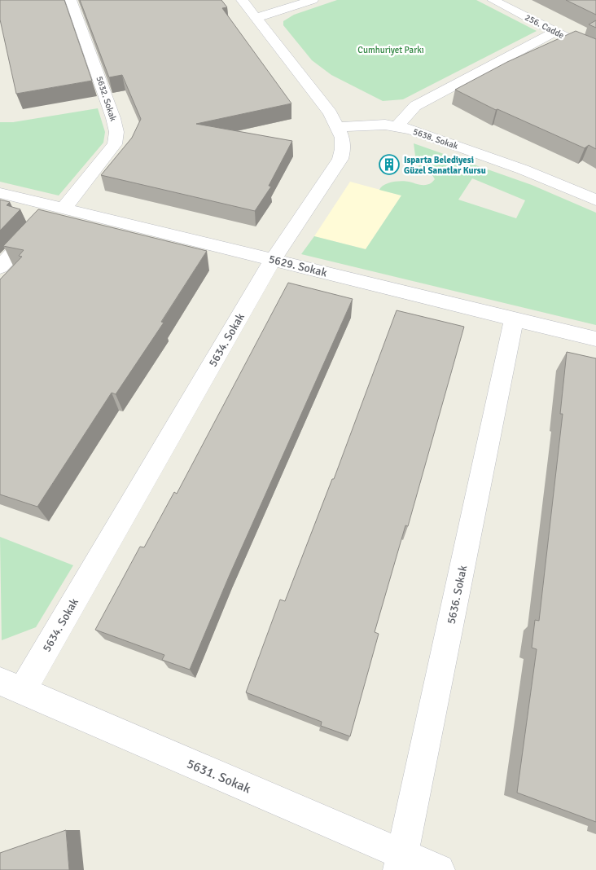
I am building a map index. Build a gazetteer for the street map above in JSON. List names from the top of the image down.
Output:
{
  "streets": {
    "street": [
      "256. Cadde",
      "5632. Sokak",
      "5638. Sokak",
      "5629. Sokak",
      "5634. Sokak",
      "5636. Sokak",
      "5631. Sokak"
    ]
  },
  "crossings": [
    ["5632. Sokak", "5629. Sokak"],
    ["5638. Sokak", "5634. Sokak"],
    ["5629. Sokak", "5634. Sokak"],
    ["5629. Sokak", "5636. Sokak"],
    ["5634. Sokak", "5631. Sokak"],
    ["5636. Sokak", "5631. Sokak"]
  ],
  "parks": ["Cumhuriyet Parkı"],
  "places": {
    "building": ["Isparta Belediyesi Güzel Sanatlar Kursu"]
  }
}
